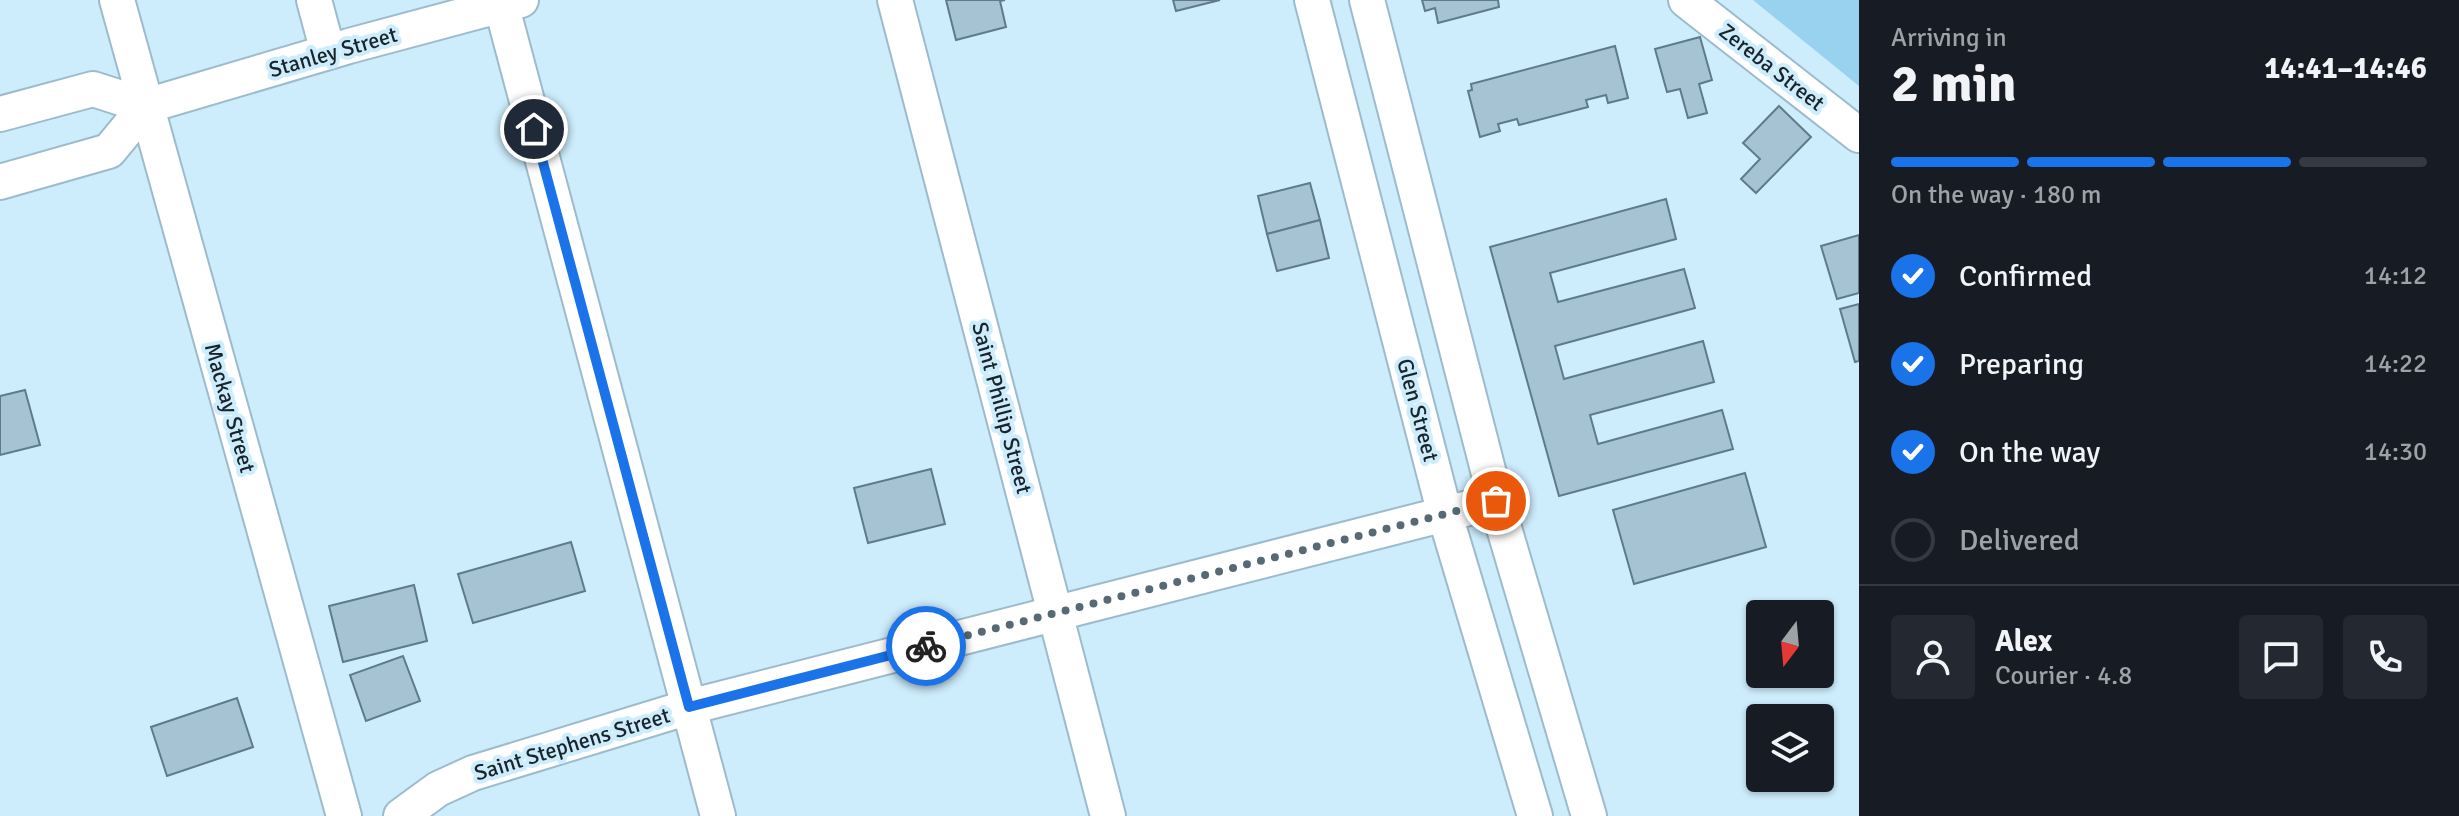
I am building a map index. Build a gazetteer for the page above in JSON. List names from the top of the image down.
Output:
{
  "streets": {
    "street": [
      "Stanley Street",
      "Zereba Street",
      "Mackay Street",
      "Saint Phillip Street",
      "Glen Street",
      "Saint Stephens Street"
    ]
  },
  "crossings": [
    ["Stanley Street", "Mackay Street"],
    ["Saint Phillip Street", "Saint Stephens Street"],
    ["Glen Street", "Saint Stephens Street"]
  ],
  "north": "bottom",
  "page": {
    "heading": ["2 min", "Arriving in", "14:41–14:46"],
    "panel": ["Alex", "Courier · 4.8"],
    "bar": "On the way · 180 m",
    "list": [
      ["Confirmed", "14:12"],
      ["Preparing", "14:22"],
      ["On the way", "14:30"],
      "Delivered"
    ]
  }
}
